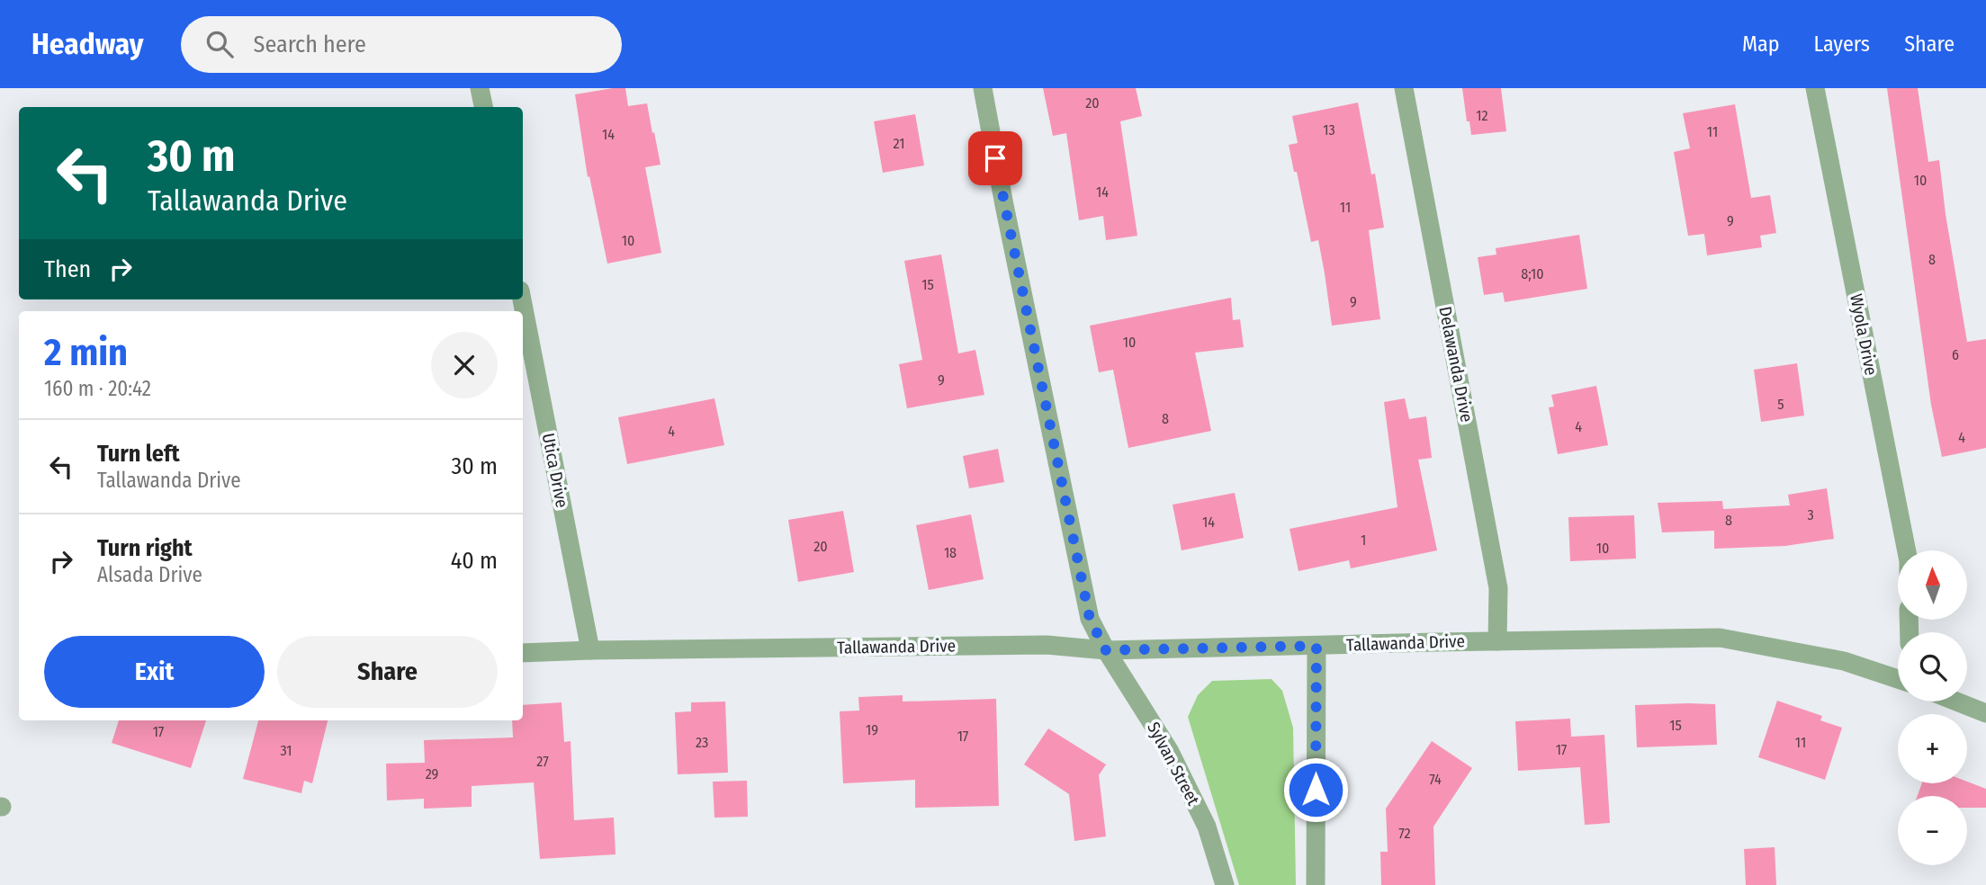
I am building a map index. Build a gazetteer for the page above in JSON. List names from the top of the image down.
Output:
{
  "streets": {
    "street": [
      "Wyola Drive",
      "Delawanda Drive",
      "Utica Drive",
      "Tallawanda Drive",
      "Sylvan Street"
    ]
  },
  "crossings": [
    ["Delawanda Drive", "Tallawanda Drive"],
    ["Utica Drive", "Tallawanda Drive"],
    ["Tallawanda Drive", "Sylvan Street"]
  ],
  "house_numbers": [
    "20",
    "12",
    "13",
    "11",
    "14",
    "21",
    "10",
    "14",
    "11",
    "9",
    "10",
    "8",
    "8;10",
    "15",
    "9",
    "10",
    "6",
    "9",
    "5",
    "8",
    "4",
    "4",
    "4",
    "3",
    "8",
    "14",
    "1",
    "20",
    "10",
    "18",
    "15",
    "19",
    "17",
    "17",
    "23",
    "11",
    "17",
    "31",
    "27",
    "29",
    "74",
    "72"
  ],
  "north": "top",
  "page": {
    "header": "Headway",
    "search": "Search here",
    "nav": ["Map", "Layers", "Share"],
    "turn": ["30 m", "Tallawanda Drive"],
    "then": "Then",
    "heading": ["2 min", "160 m · 20:42"],
    "list": [
      {
        "name": "Turn left",
        "note": "Tallawanda Drive",
        "value": "30 m"
      },
      {
        "name": "Turn right",
        "note": "Alsada Drive",
        "value": "40 m"
      }
    ],
    "map_buttons": ["+", "−"],
    "buttons": ["Exit", "Share"]
  }
}
